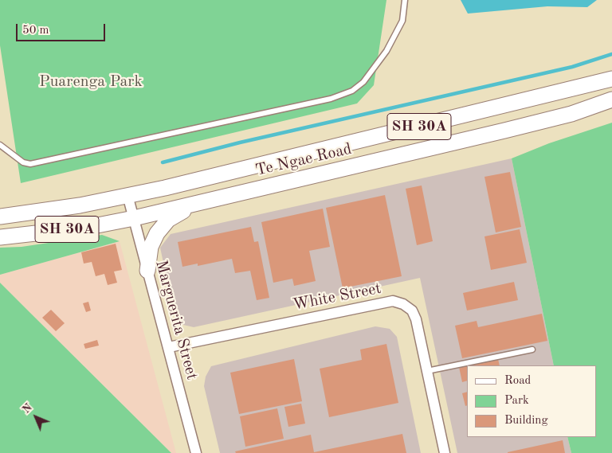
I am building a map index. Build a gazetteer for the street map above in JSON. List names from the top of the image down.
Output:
{
  "streets": {
    "main road": ["SH 30A", "Te Ngae Road"],
    "street": ["White Street", "Marguerita Street"]
  },
  "crossings": [
    ["Te Ngae Road", "Marguerita Street"],
    ["White Street", "Marguerita Street"]
  ],
  "parks": ["Puarenga Park"],
  "legend": ["Road", "Park", "Building"],
  "scale_bar": "50 m",
  "north": "top left"
}
